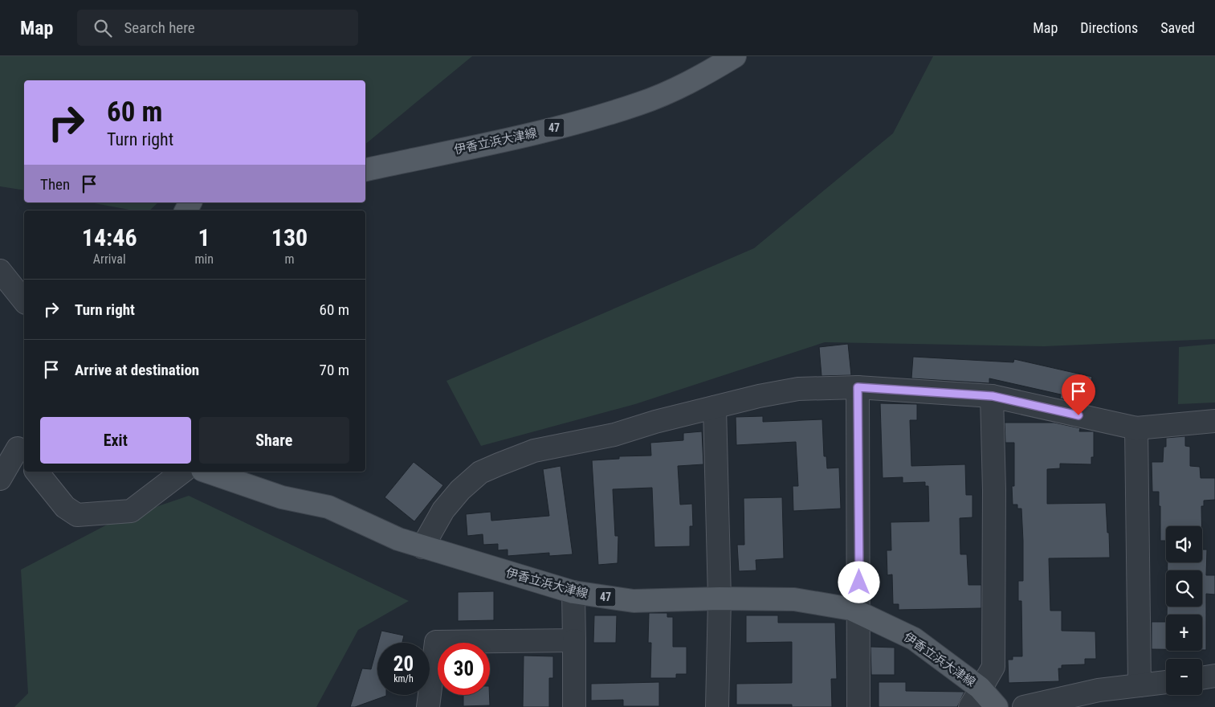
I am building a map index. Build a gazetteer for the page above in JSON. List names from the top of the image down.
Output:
{
  "streets": {
    "main road": ["47", "伊香立浜大津線"]
  },
  "page": {
    "header": "Map",
    "search": "Search here",
    "nav": ["Map", "Directions", "Saved"],
    "turn": ["60 m", "Turn right"],
    "then": "Then",
    "eta": [
      "14:46",
      "Arrival",
      "1",
      "min",
      "130",
      "m"
    ],
    "list": [
      {
        "name": "Turn right",
        "value": "60 m"
      },
      {
        "name": "Arrive at destination",
        "value": "70 m"
      }
    ],
    "buttons": ["Exit", "Share"],
    "map_buttons": ["+", "−"],
    "speed": "20 km/h",
    "limit": "30"
  }
}
